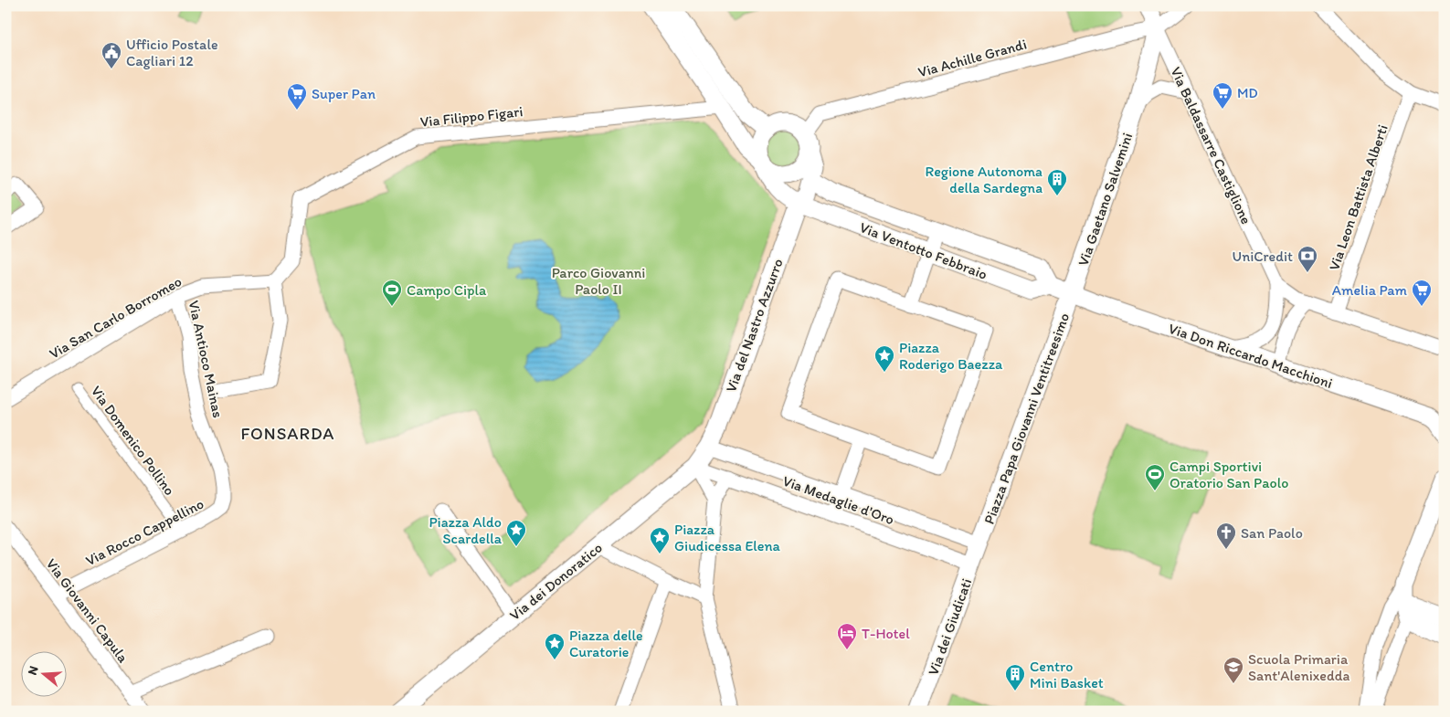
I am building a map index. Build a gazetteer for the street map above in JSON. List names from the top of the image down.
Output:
{
  "streets": {
    "street": [
      "Via Achille Grandi",
      "Via Filippo Figari",
      "Via Baldassarre Castiglione",
      "Via Leon Battista Alberti",
      "Via Gaetano Salvemini",
      "Via Ventotto Febbraio",
      "Via San Carlo Borromeo",
      "Via del Nastro Azzurro",
      "Via Don Riccardo Macchioni",
      "Via Antioco Mainas",
      "Piazza Papa Giovanni Ventitreesimo",
      "Via Domenico Pollino",
      "Via Medaglie d'Oro",
      "Via Rocco Cappellino",
      "Via dei Donoratico",
      "Via Giovanni Capula",
      "Via dei Giudicati"
    ]
  },
  "crossings": [
    ["Via Achille Grandi", "Via Baldassarre Castiglione"],
    ["Via Achille Grandi", "Via Gaetano Salvemini"],
    ["Via Achille Grandi", "Via Ventotto Febbraio"],
    ["Via Filippo Figari", "Via San Carlo Borromeo"],
    ["Via Filippo Figari", "Via Antioco Mainas"],
    ["Via Baldassarre Castiglione", "Via Gaetano Salvemini"],
    ["Via Gaetano Salvemini", "Via Don Riccardo Macchioni"],
    ["Via Gaetano Salvemini", "Piazza Papa Giovanni Ventitreesimo"],
    ["Via Ventotto Febbraio", "Via del Nastro Azzurro"],
    ["Via San Carlo Borromeo", "Via Antioco Mainas"],
    ["Via del Nastro Azzurro", "Via Medaglie d'Oro"],
    ["Via del Nastro Azzurro", "Via dei Donoratico"],
    ["Via Don Riccardo Macchioni", "Piazza Papa Giovanni Ventitreesimo"],
    ["Via Antioco Mainas", "Via Rocco Cappellino"],
    ["Piazza Papa Giovanni Ventitreesimo", "Via Medaglie d'Oro"],
    ["Piazza Papa Giovanni Ventitreesimo", "Via dei Giudicati"],
    ["Via Domenico Pollino", "Via Rocco Cappellino"],
    ["Via Medaglie d'Oro", "Via dei Donoratico"],
    ["Via Medaglie d'Oro", "Via dei Giudicati"],
    ["Via Rocco Cappellino", "Via Giovanni Capula"]
  ],
  "districts": ["FONSARDA"],
  "parks": ["Parco Giovanni Paolo II"],
  "places": {
    "public building": ["Ufficio Postale Cagliari 12"],
    "supermarket": ["MD", "Super Pan", "Amelia Pam"],
    "building": ["Regione Autonoma della Sardegna", "Centro Mini Basket"],
    "bank": ["UniCredit"],
    "sports": ["Campo Cipla", "Campi Sportivi Oratorio San Paolo"],
    "place": [
      "Piazza Roderigo Baezza",
      "Piazza Aldo Scardella",
      "Piazza Giudicessa Elena",
      "Piazza delle Curatorie"
    ],
    "church": ["San Paolo"],
    "hotel": ["T-Hotel"],
    "school or university": ["Scuola Primaria Sant'Alenixedda"]
  },
  "north": "left"
}
